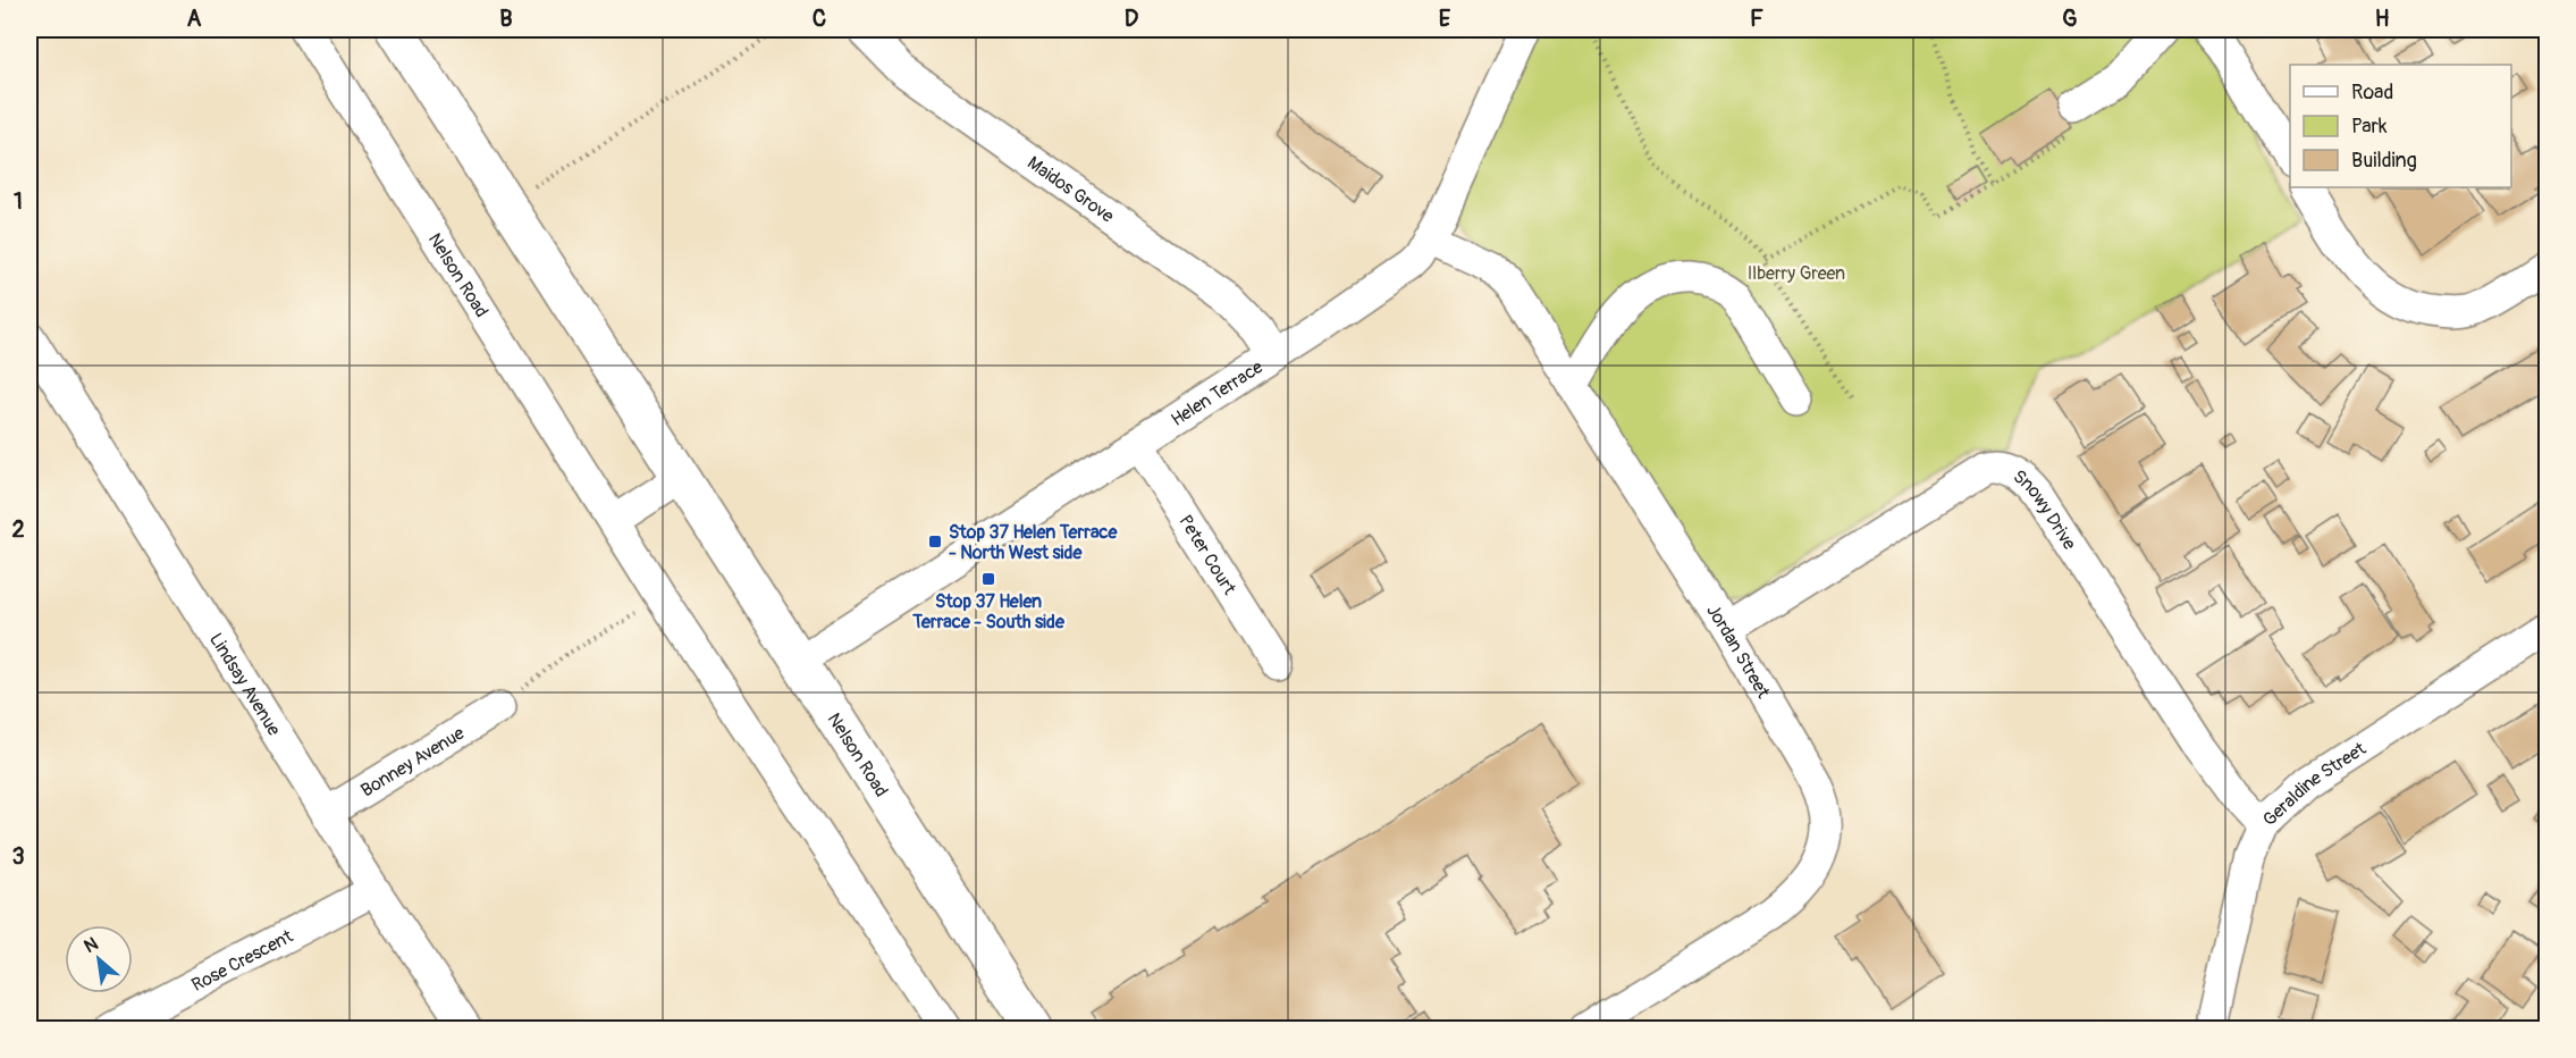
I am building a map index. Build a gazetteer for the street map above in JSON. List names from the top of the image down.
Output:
{
  "streets": {
    "main road": ["Nelson Road"],
    "street": [
      "Maidos Grove",
      "Helen Terrace",
      "Snowy Drive",
      "Peter Court",
      "Jordan Street",
      "Lindsay Avenue",
      "Bonney Avenue",
      "Geraldine Street",
      "Rose Crescent"
    ]
  },
  "crossings": [
    ["Maidos Grove", "Helen Terrace"],
    ["Nelson Road", "Helen Terrace"],
    ["Helen Terrace", "Peter Court"],
    ["Helen Terrace", "Jordan Street"],
    ["Snowy Drive", "Jordan Street"],
    ["Snowy Drive", "Geraldine Street"],
    ["Lindsay Avenue", "Bonney Avenue"],
    ["Lindsay Avenue", "Rose Crescent"]
  ],
  "parks": ["Ilberry Green"],
  "places": {
    "transit": ["Stop 37 Helen Terrace - North West side", "Stop 37 Helen Terrace - South side"]
  },
  "legend": ["Road", "Park", "Building"],
  "north": "top left",
  "grid": {
    "columns": [
      "A",
      "B",
      "C",
      "D",
      "E",
      "F",
      "G",
      "H"
    ],
    "rows": ["1", "2", "3"]
  }
}
